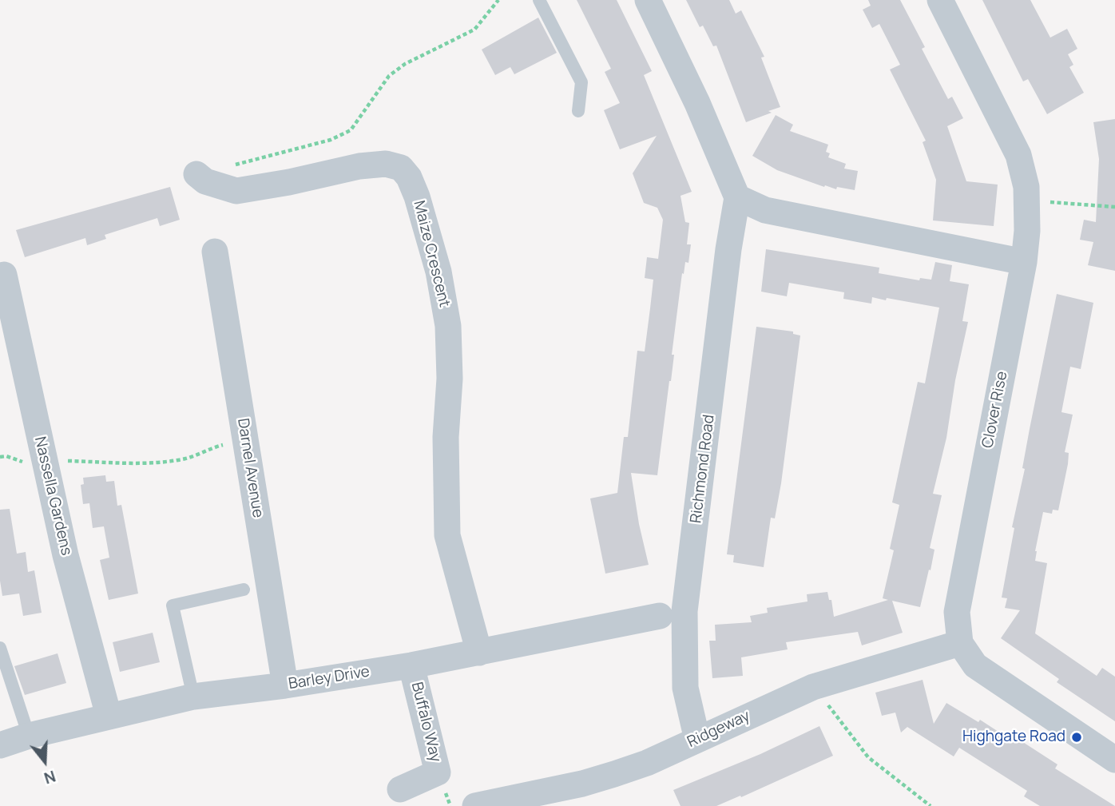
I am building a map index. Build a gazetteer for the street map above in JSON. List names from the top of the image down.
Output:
{
  "streets": {
    "street": [
      "Maize Crescent",
      "Clover Rise",
      "Darnel Avenue",
      "Richmond Road",
      "Nassella Gardens",
      "Barley Drive",
      "Buffalo Way",
      "Ridgeway"
    ]
  },
  "crossings": [
    ["Maize Crescent", "Barley Drive"],
    ["Clover Rise", "Ridgeway"],
    ["Darnel Avenue", "Barley Drive"],
    ["Richmond Road", "Barley Drive"],
    ["Richmond Road", "Ridgeway"],
    ["Nassella Gardens", "Barley Drive"],
    ["Barley Drive", "Buffalo Way"]
  ],
  "places": ["Highgate Road"],
  "north": "bottom"
}
